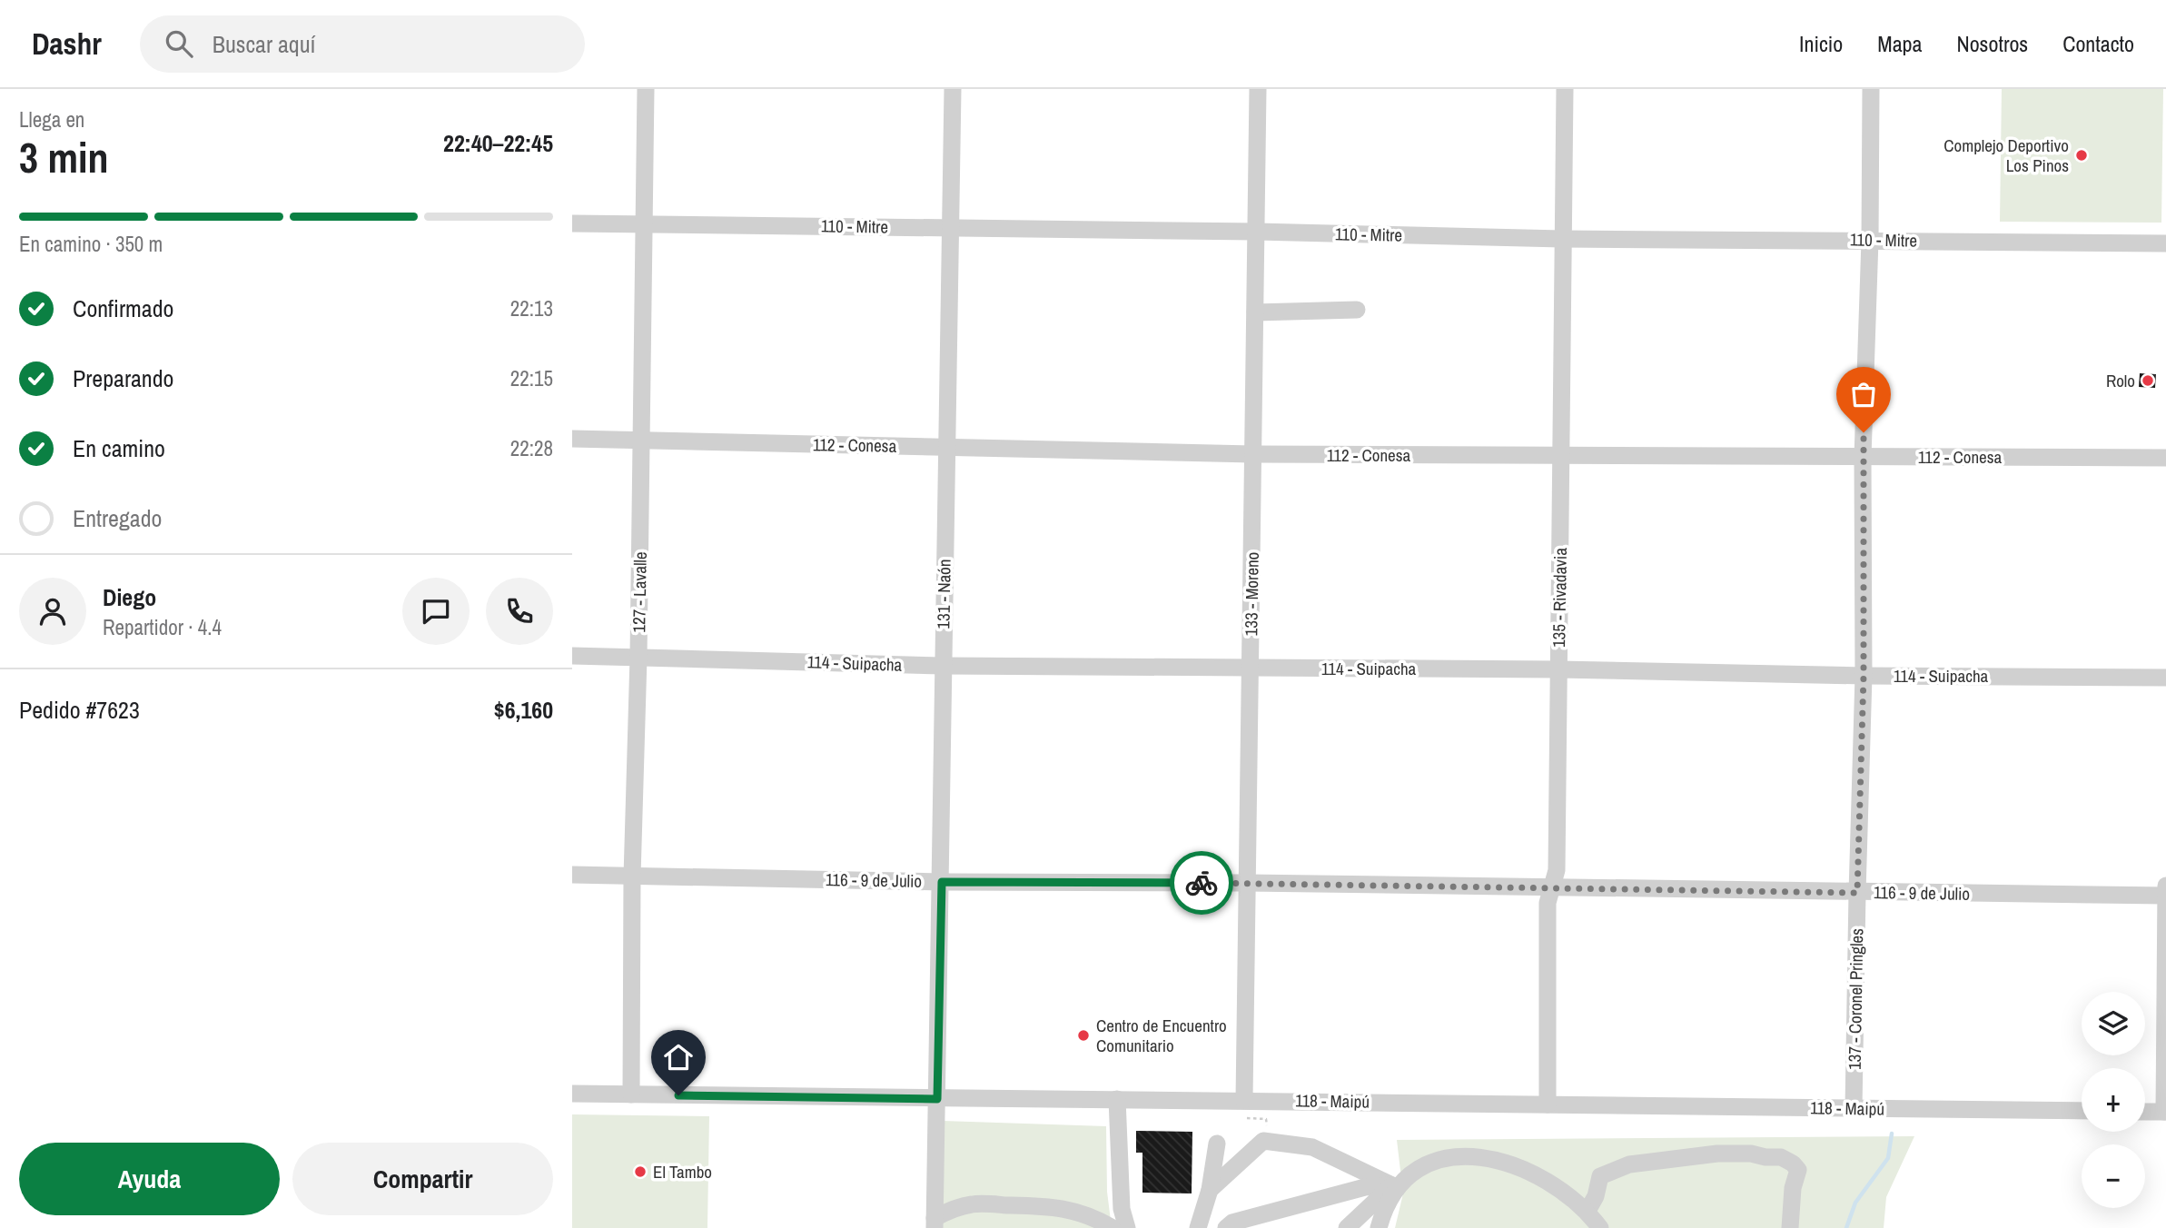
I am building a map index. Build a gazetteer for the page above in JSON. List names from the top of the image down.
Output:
{
  "streets": {
    "street": [
      "110 - Mitre",
      "112 - Conesa",
      "127 - Lavalle",
      "131 - Naón",
      "133 - Moreno",
      "135 - Rivadavia",
      "114 - Suipacha",
      "116 - 9 de Julio",
      "137 - Coronel Pringles",
      "118 - Maipú"
    ]
  },
  "crossings": [
    ["110 - Mitre", "127 - Lavalle"],
    ["110 - Mitre", "131 - Naón"],
    ["110 - Mitre", "133 - Moreno"],
    ["110 - Mitre", "135 - Rivadavia"],
    ["110 - Mitre", "137 - Coronel Pringles"],
    ["112 - Conesa", "127 - Lavalle"],
    ["112 - Conesa", "131 - Naón"],
    ["112 - Conesa", "133 - Moreno"],
    ["112 - Conesa", "135 - Rivadavia"],
    ["112 - Conesa", "137 - Coronel Pringles"],
    ["127 - Lavalle", "114 - Suipacha"],
    ["127 - Lavalle", "116 - 9 de Julio"],
    ["127 - Lavalle", "118 - Maipú"],
    ["131 - Naón", "114 - Suipacha"],
    ["131 - Naón", "116 - 9 de Julio"],
    ["131 - Naón", "118 - Maipú"],
    ["133 - Moreno", "114 - Suipacha"],
    ["133 - Moreno", "116 - 9 de Julio"],
    ["133 - Moreno", "118 - Maipú"],
    ["135 - Rivadavia", "114 - Suipacha"],
    ["135 - Rivadavia", "116 - 9 de Julio"],
    ["135 - Rivadavia", "118 - Maipú"],
    ["114 - Suipacha", "137 - Coronel Pringles"],
    ["116 - 9 de Julio", "137 - Coronel Pringles"],
    ["137 - Coronel Pringles", "118 - Maipú"]
  ],
  "places": [
    "Complejo Deportivo Los Pinos",
    "Rolo",
    "Centro de Encuentro Comunitario",
    "El Tambo"
  ],
  "page": {
    "header": "Dashr",
    "search": "Buscar aquí",
    "nav": [
      "Inicio",
      "Mapa",
      "Nosotros",
      "Contacto"
    ],
    "heading": ["3 min", "Llega en", "22:40–22:45"],
    "panel": [
      "Diego",
      "Repartidor · 4.4",
      "Pedido #7623",
      "$6,160"
    ],
    "bar": "En camino · 350 m",
    "list": [
      ["Confirmado", "22:13"],
      ["Preparando", "22:15"],
      ["En camino", "22:28"],
      "Entregado"
    ],
    "map_buttons": ["+", "−"],
    "buttons": ["Ayuda", "Compartir"]
  }
}
